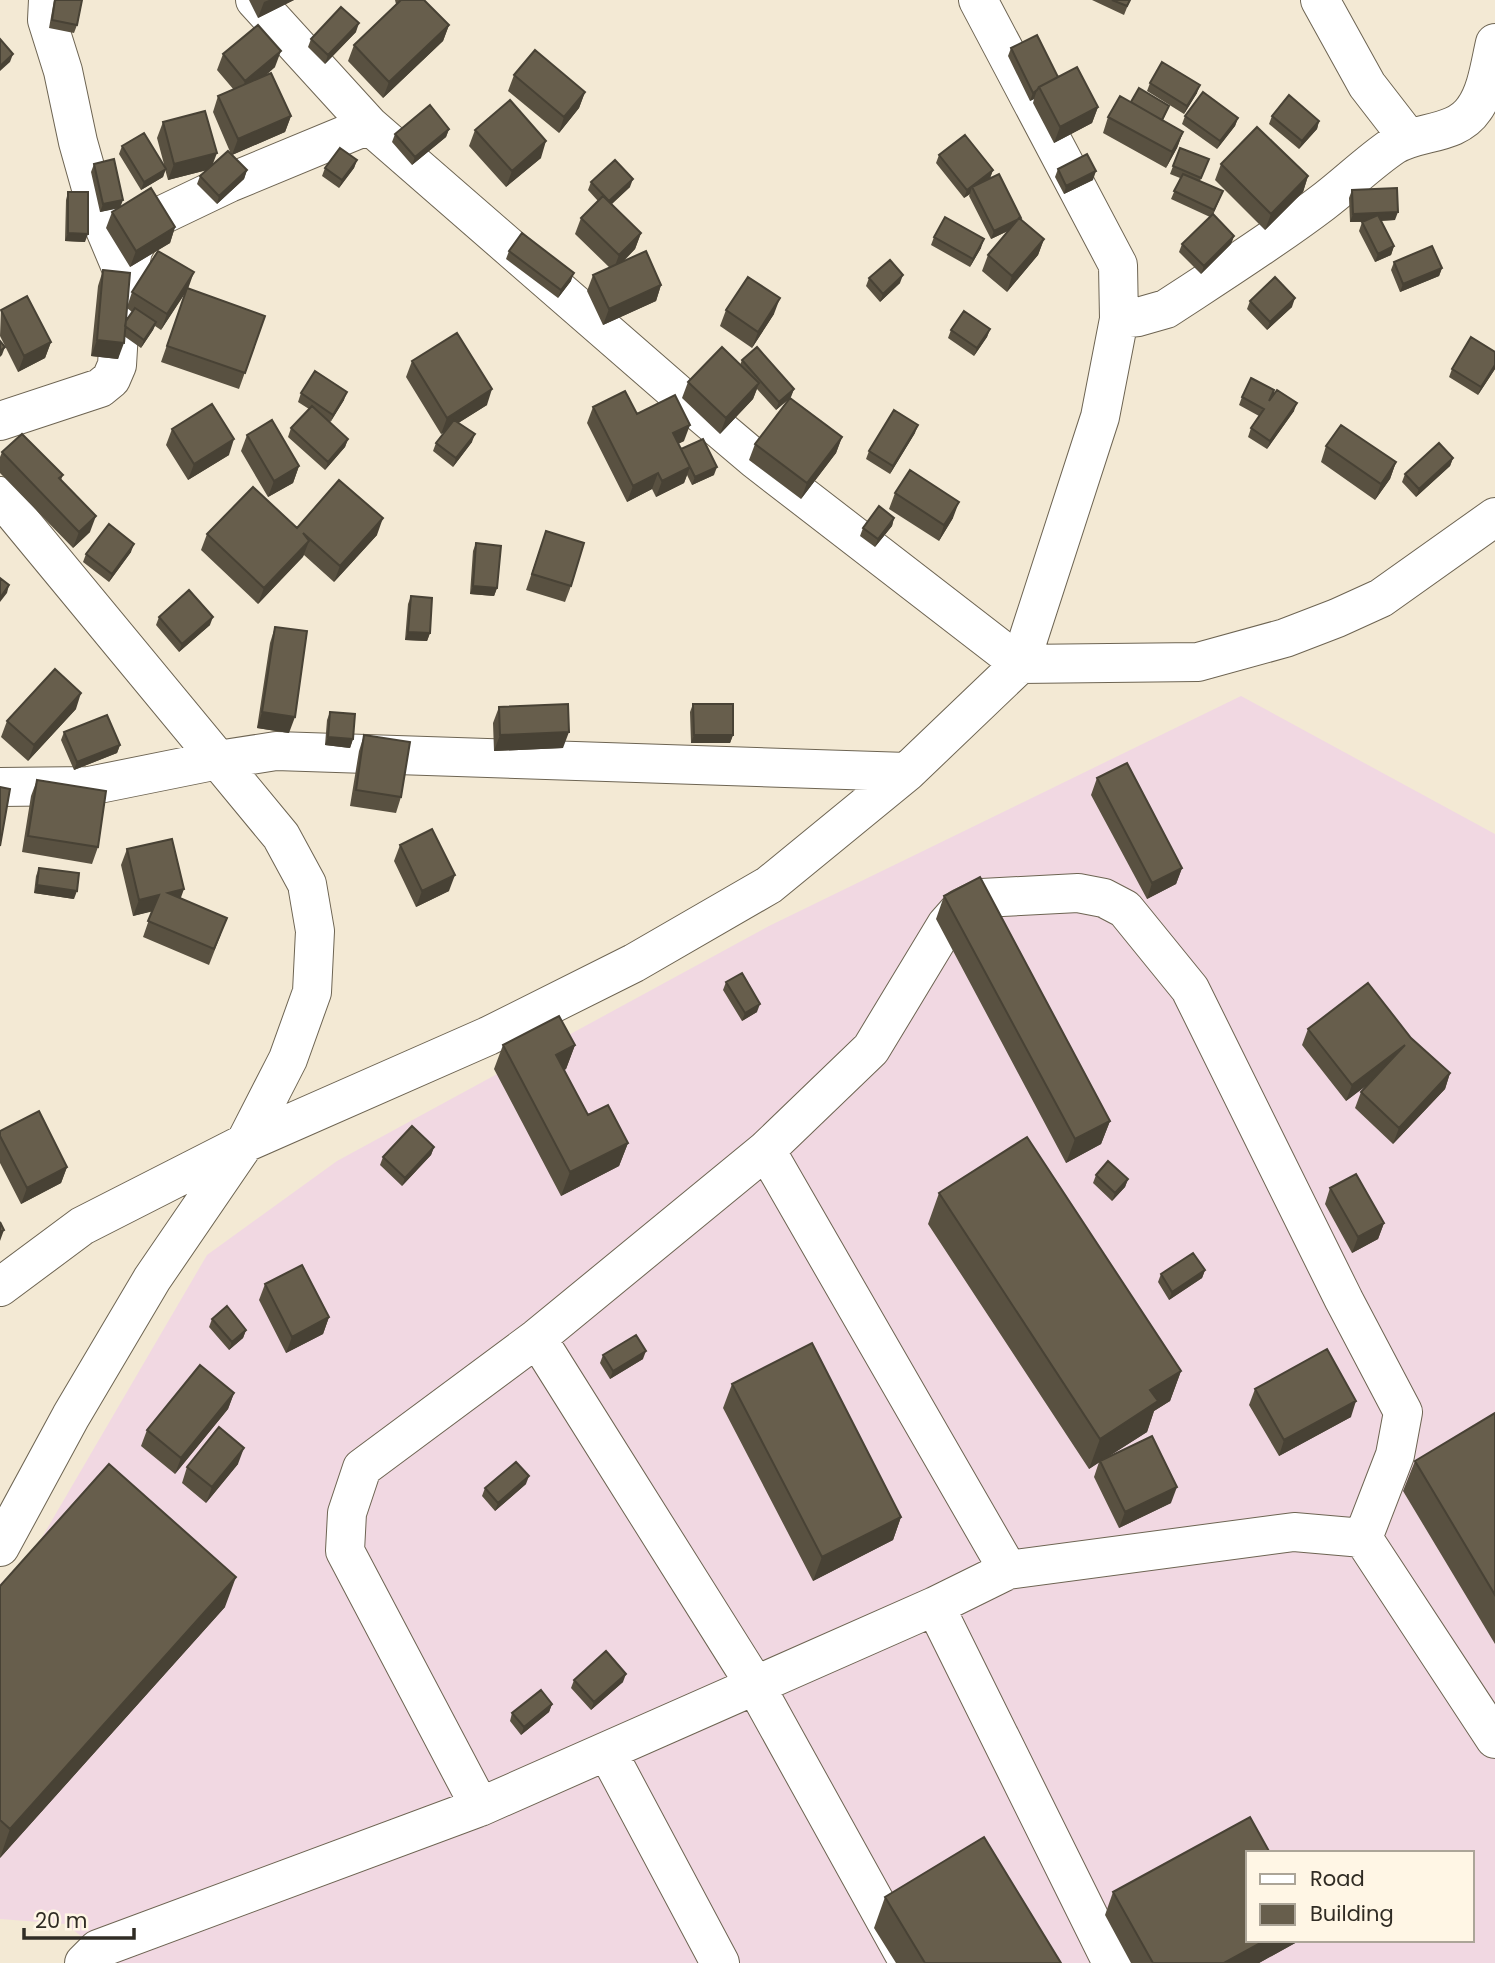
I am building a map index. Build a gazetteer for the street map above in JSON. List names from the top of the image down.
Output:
{
  "legend": ["Road", "Building"],
  "scale_bar": "20 m"
}
